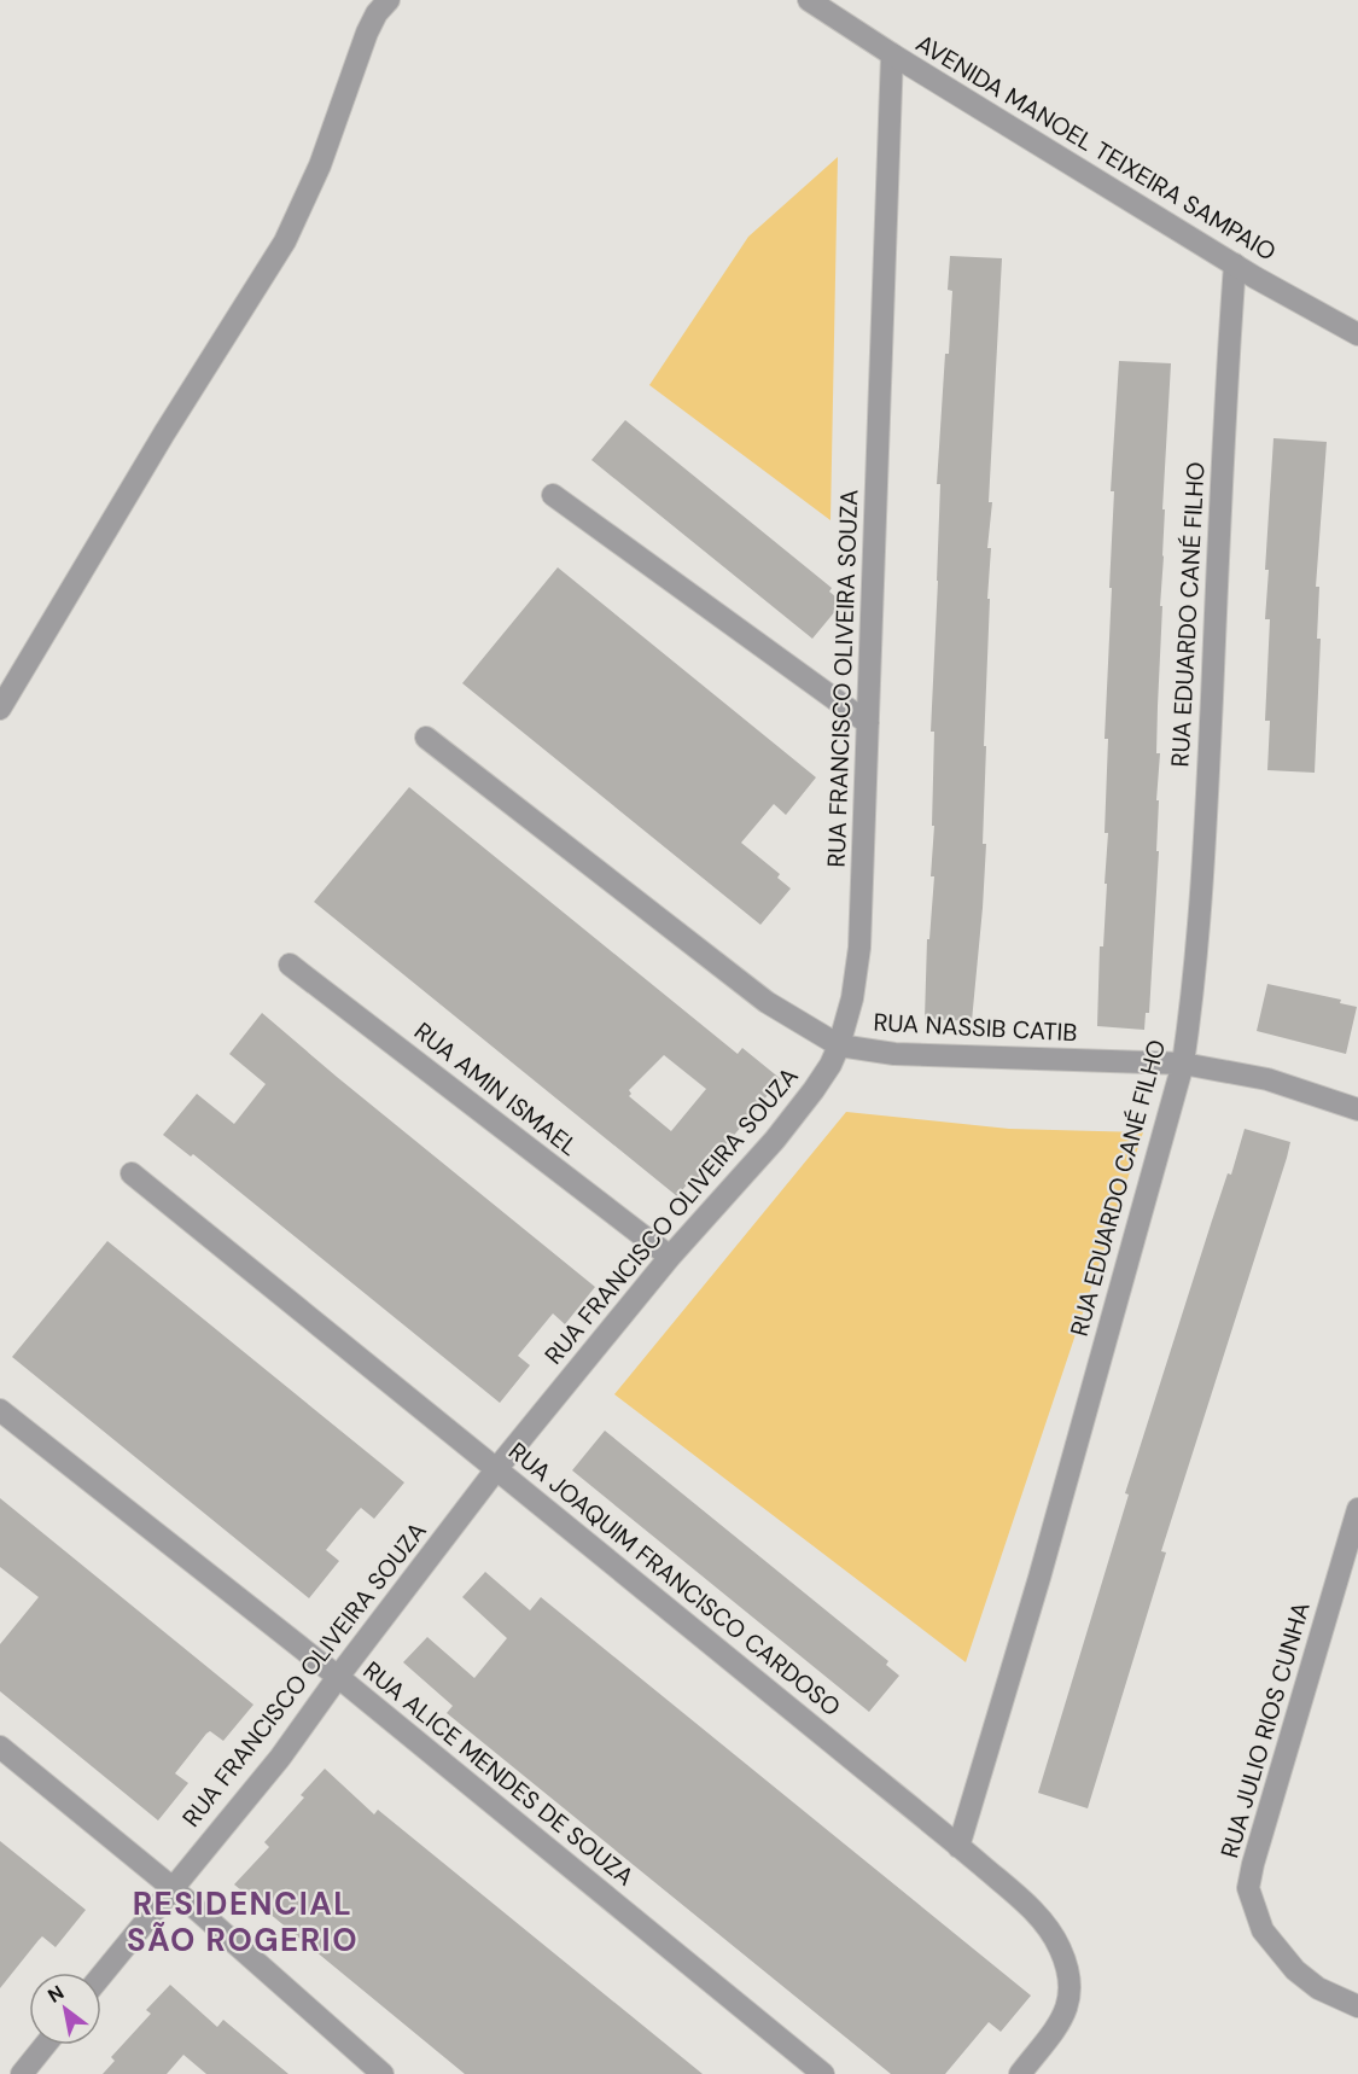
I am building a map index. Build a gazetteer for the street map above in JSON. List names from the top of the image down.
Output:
{
  "streets": {
    "street": [
      "AVENIDA MANOEL TEIXEIRA SAMPAIO",
      "RUA EDUARDO CANÉ FILHO",
      "RUA FRANCISCO OLIVEIRA SOUZA",
      "RUA NASSIB CATIB",
      "RUA AMIN ISMAEL",
      "RUA JOAQUIM FRANCISCO CARDOSO",
      "RUA JULIO RIOS CUNHA",
      "RUA ALICE MENDES DE SOUZA"
    ]
  },
  "crossings": [
    ["AVENIDA MANOEL TEIXEIRA SAMPAIO", "RUA EDUARDO CANÉ FILHO"],
    ["AVENIDA MANOEL TEIXEIRA SAMPAIO", "RUA FRANCISCO OLIVEIRA SOUZA"],
    ["RUA EDUARDO CANÉ FILHO", "RUA NASSIB CATIB"],
    ["RUA EDUARDO CANÉ FILHO", "RUA JOAQUIM FRANCISCO CARDOSO"],
    ["RUA FRANCISCO OLIVEIRA SOUZA", "RUA NASSIB CATIB"],
    ["RUA FRANCISCO OLIVEIRA SOUZA", "RUA AMIN ISMAEL"],
    ["RUA FRANCISCO OLIVEIRA SOUZA", "RUA JOAQUIM FRANCISCO CARDOSO"],
    ["RUA FRANCISCO OLIVEIRA SOUZA", "RUA ALICE MENDES DE SOUZA"]
  ],
  "districts": ["RESIDENCIAL SÃO ROGERIO"],
  "north": "top left"
}
